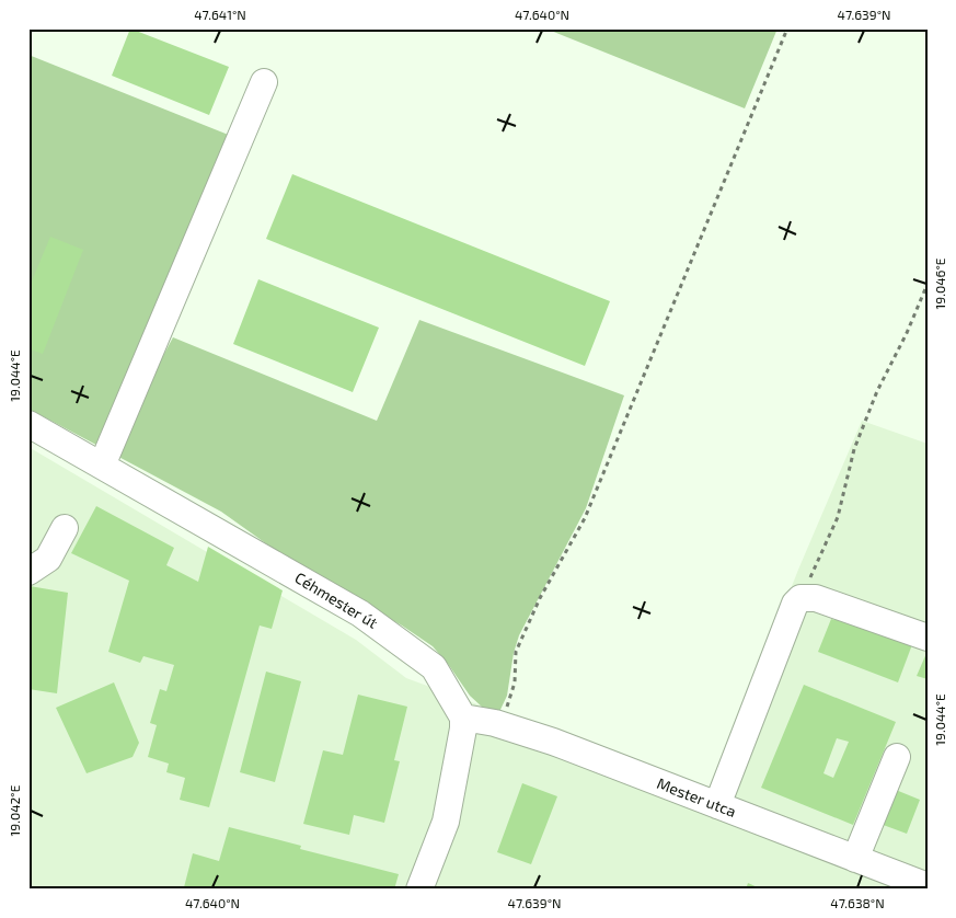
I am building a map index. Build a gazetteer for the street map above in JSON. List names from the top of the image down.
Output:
{
  "streets": {
    "street": ["Céhmester út", "Mester utca"]
  },
  "crossings": [
    ["Céhmester út", "Mester utca"]
  ],
  "coordinates": [
    "47.641°N",
    "47.640°N",
    "47.639°N",
    "19.046°E",
    "19.044°E",
    "19.042°E",
    "47.638°N"
  ]
}
